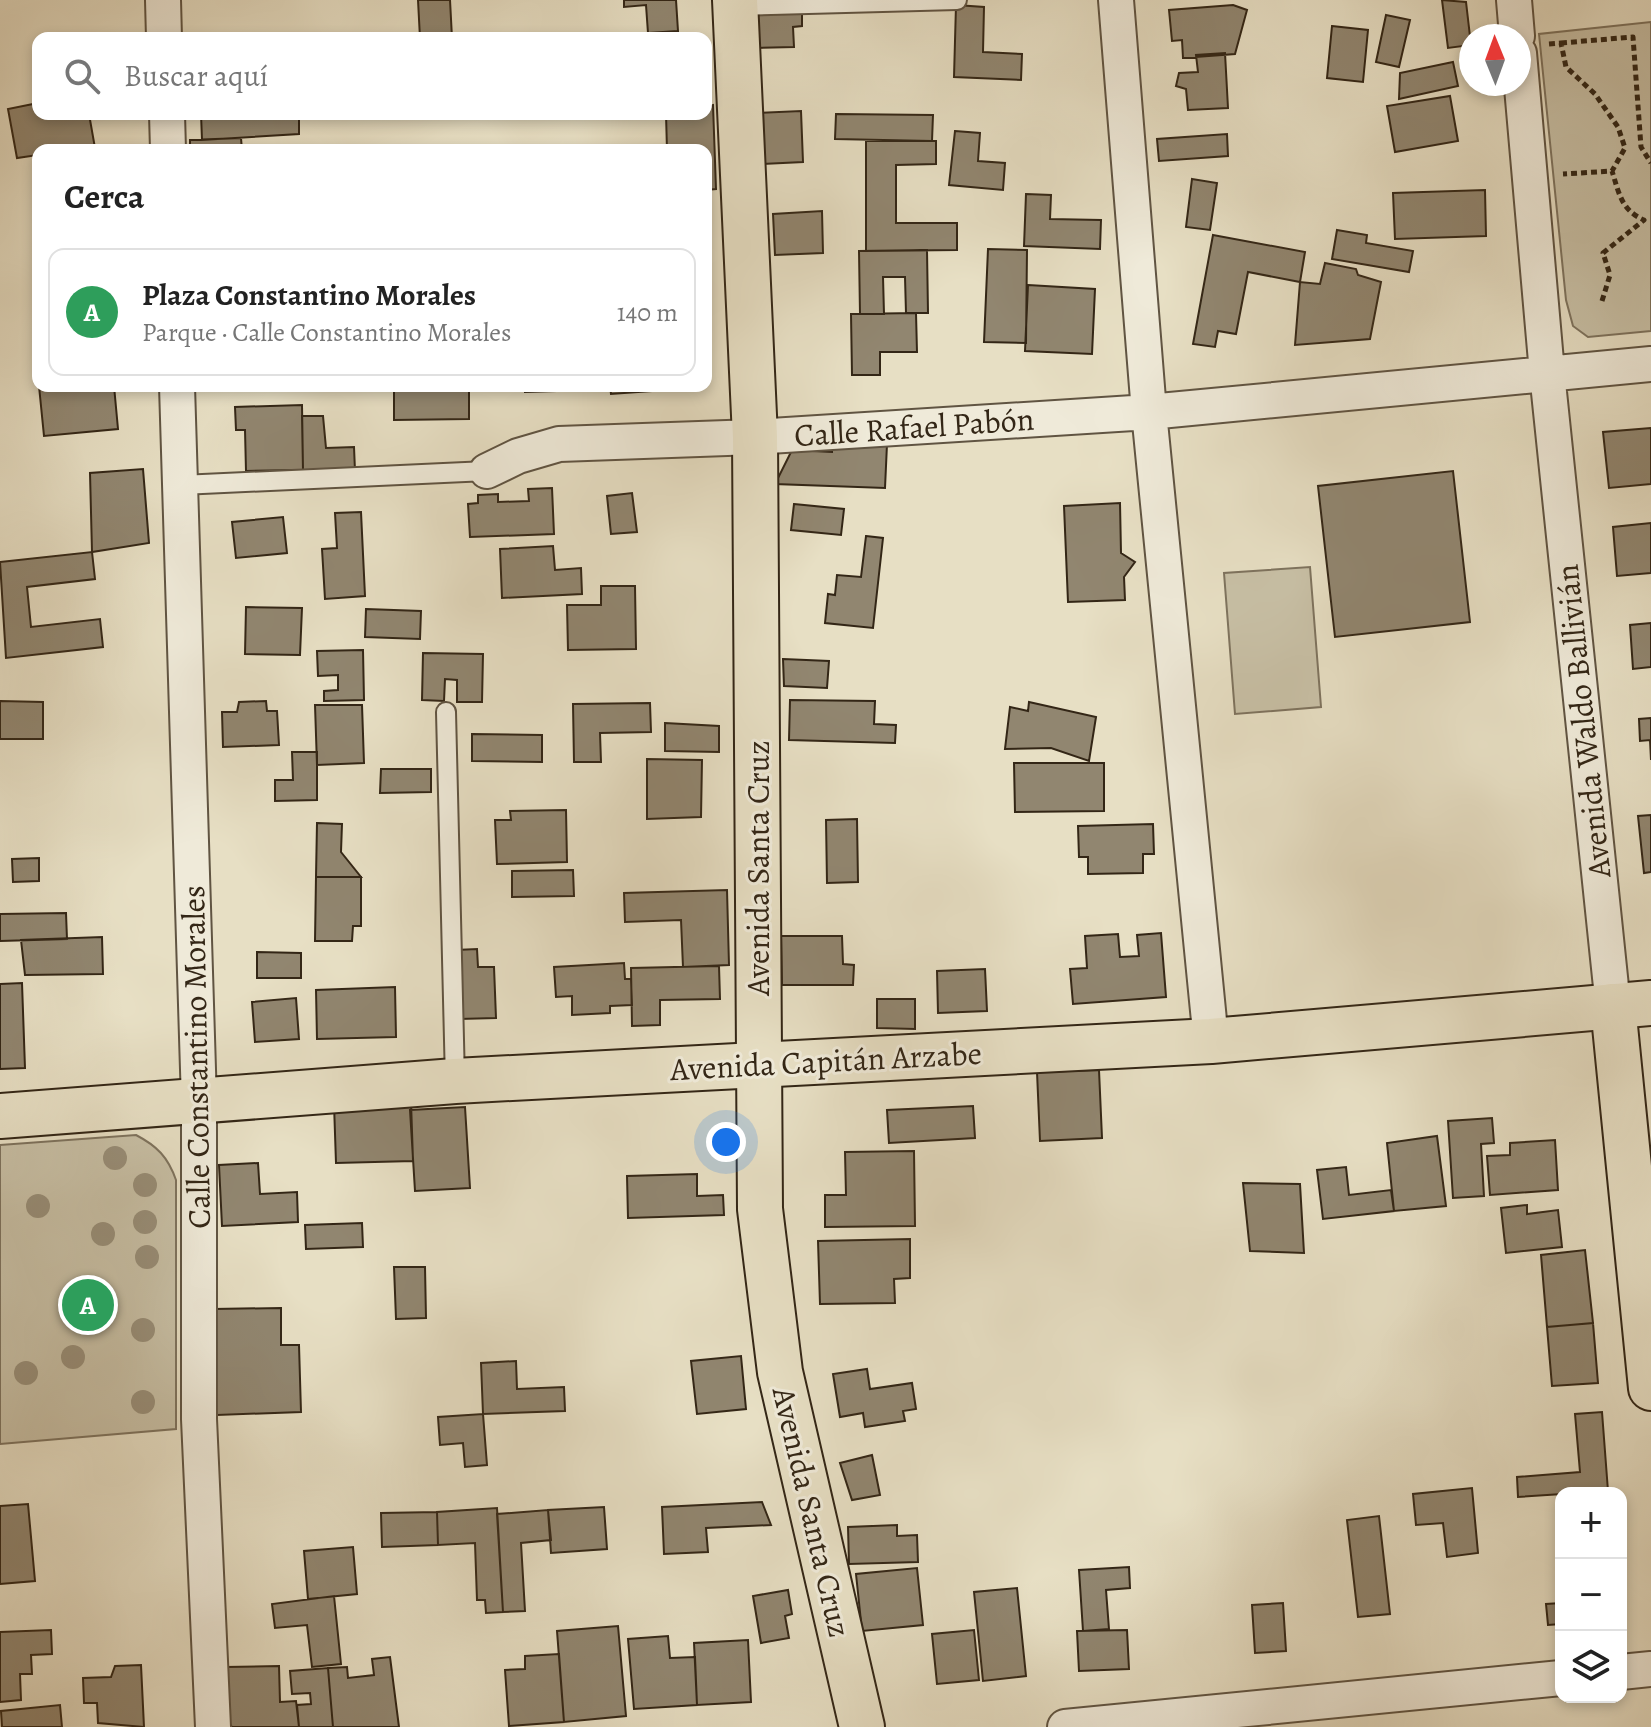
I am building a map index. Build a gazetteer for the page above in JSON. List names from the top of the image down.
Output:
{
  "streets": {
    "main road": ["Avenida Waldo Ballivián", "Avenida Santa Cruz", "Avenida Capitán Arzabe"],
    "street": ["Calle Rafael Pabón", "Calle Constantino Morales"]
  },
  "crossings": [
    ["Calle Rafael Pabón", "Avenida Waldo Ballivián"],
    ["Calle Rafael Pabón", "Avenida Santa Cruz"],
    ["Calle Rafael Pabón", "Calle Constantino Morales"],
    ["Avenida Waldo Ballivián", "Avenida Capitán Arzabe"],
    ["Avenida Santa Cruz", "Avenida Capitán Arzabe"],
    ["Calle Constantino Morales", "Avenida Capitán Arzabe"]
  ],
  "north": "top",
  "page": {
    "search": "Buscar aquí",
    "heading": "Cerca",
    "list": [
      {
        "mark": "A",
        "name": "Plaza Constantino Morales",
        "note": "Parque · Calle Constantino Morales",
        "value": "140 m"
      }
    ],
    "pins": "A",
    "map_buttons": ["+", "−"]
  }
}
